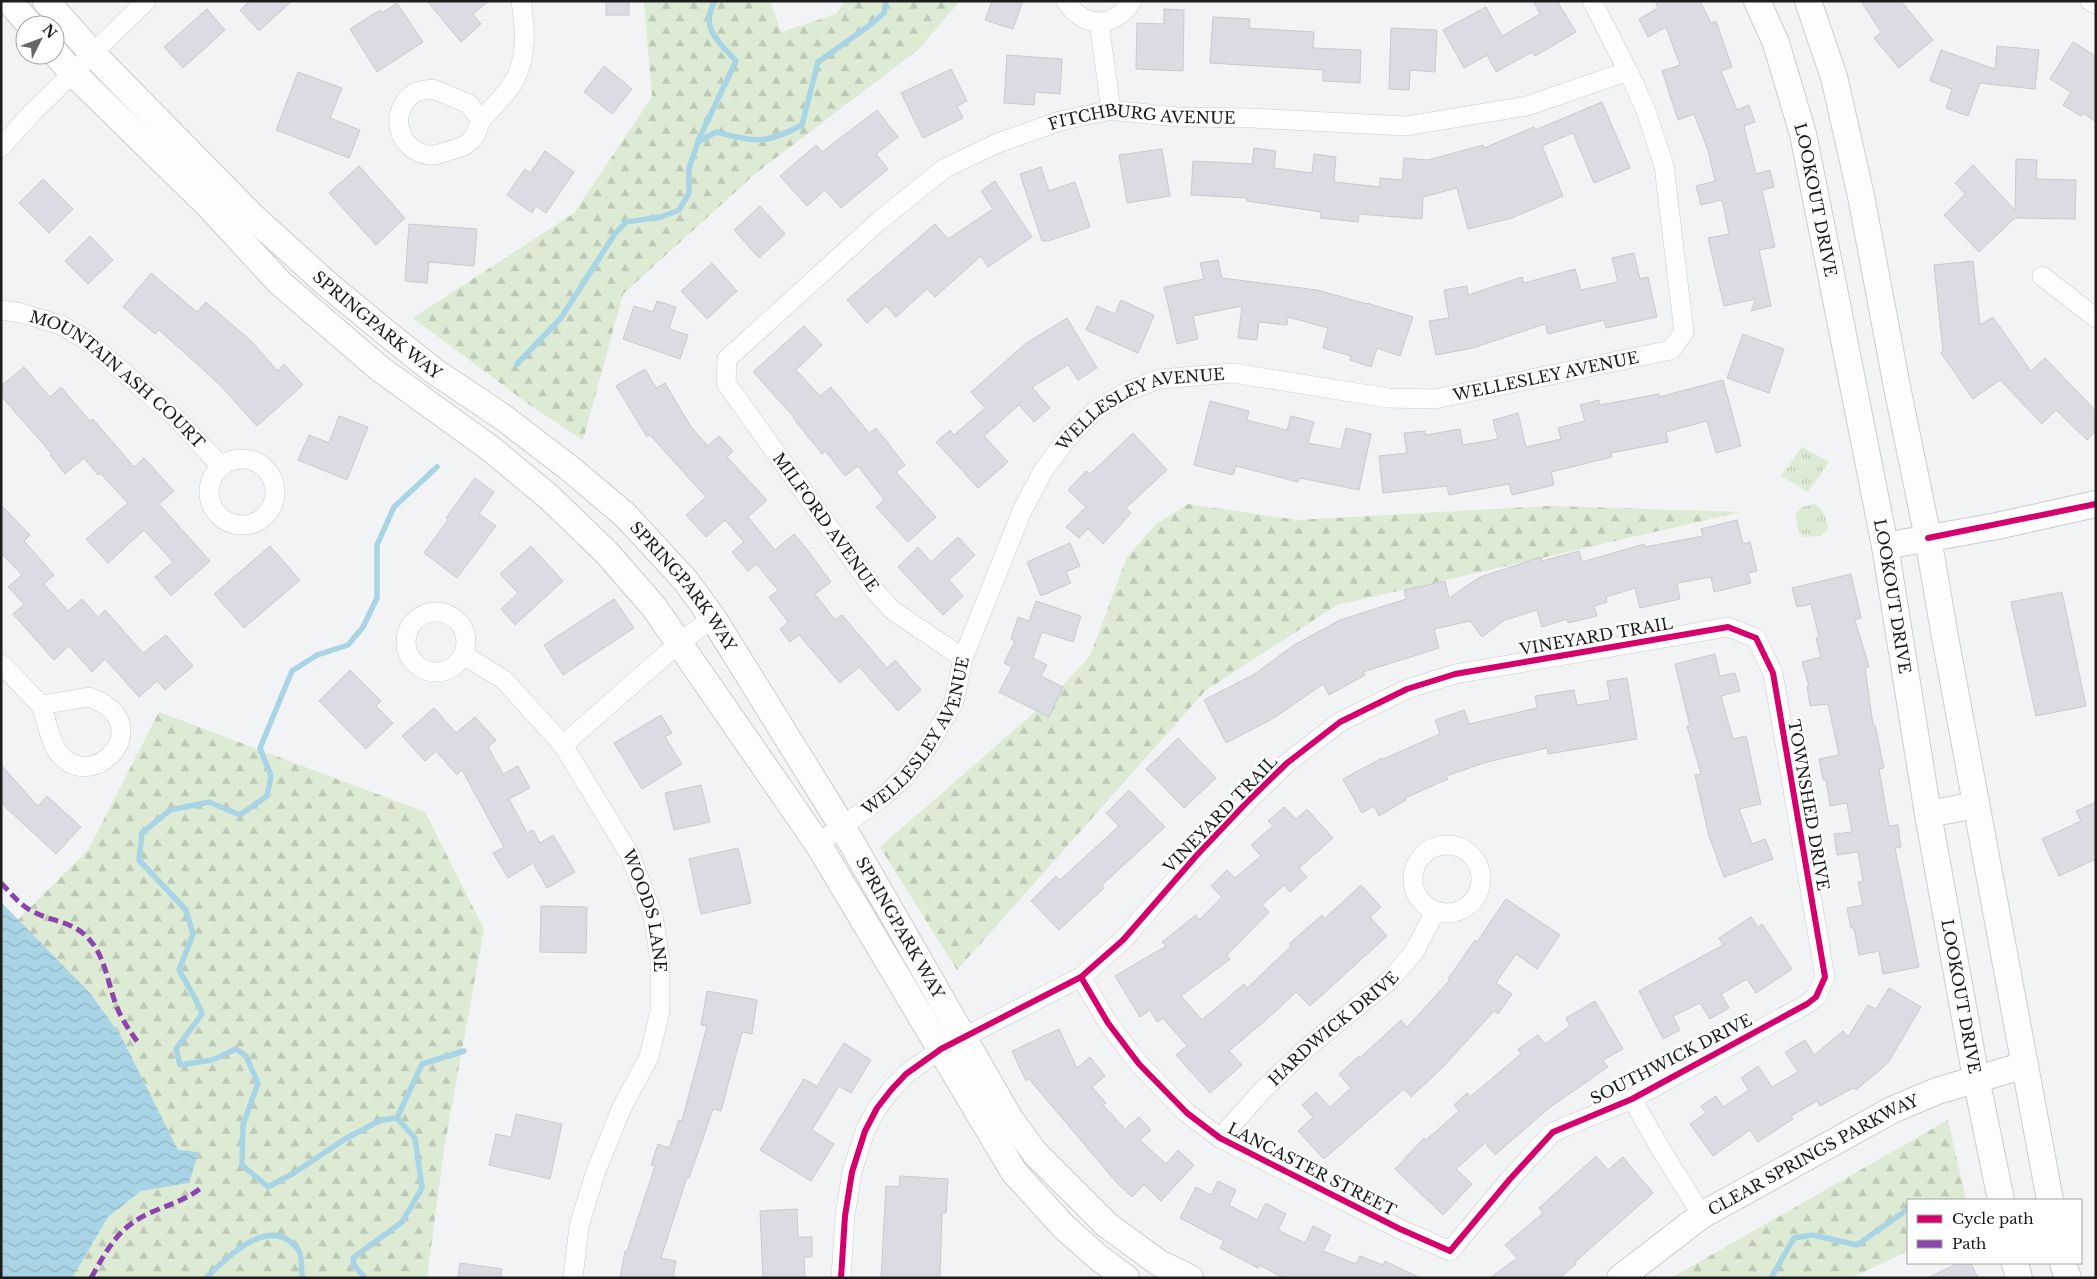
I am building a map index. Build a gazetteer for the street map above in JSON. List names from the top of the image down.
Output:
{
  "streets": {
    "street": [
      "FITCHBURG AVENUE",
      "LOOKOUT DRIVE",
      "SPRINGPARK WAY",
      "WELLESLEY AVENUE",
      "MOUNTAIN ASH COURT",
      "MILFORD AVENUE",
      "VINEYARD TRAIL",
      "TOWNSHED DRIVE",
      "WOODS LANE",
      "HARDWICK DRIVE",
      "SOUTHWICK DRIVE",
      "CLEAR SPRINGS PARKWAY",
      "LANCASTER STREET"
    ]
  },
  "crossings": [
    ["FITCHBURG AVENUE", "WELLESLEY AVENUE"],
    ["FITCHBURG AVENUE", "MILFORD AVENUE"],
    ["LOOKOUT DRIVE", "CLEAR SPRINGS PARKWAY"],
    ["SPRINGPARK WAY", "WELLESLEY AVENUE"],
    ["SPRINGPARK WAY", "VINEYARD TRAIL"],
    ["WELLESLEY AVENUE", "MILFORD AVENUE"],
    ["VINEYARD TRAIL", "TOWNSHED DRIVE"],
    ["VINEYARD TRAIL", "LANCASTER STREET"],
    ["TOWNSHED DRIVE", "SOUTHWICK DRIVE"],
    ["HARDWICK DRIVE", "LANCASTER STREET"],
    ["SOUTHWICK DRIVE", "LANCASTER STREET"]
  ],
  "legend": ["Cycle path", "Path"],
  "north": "top right"
}
